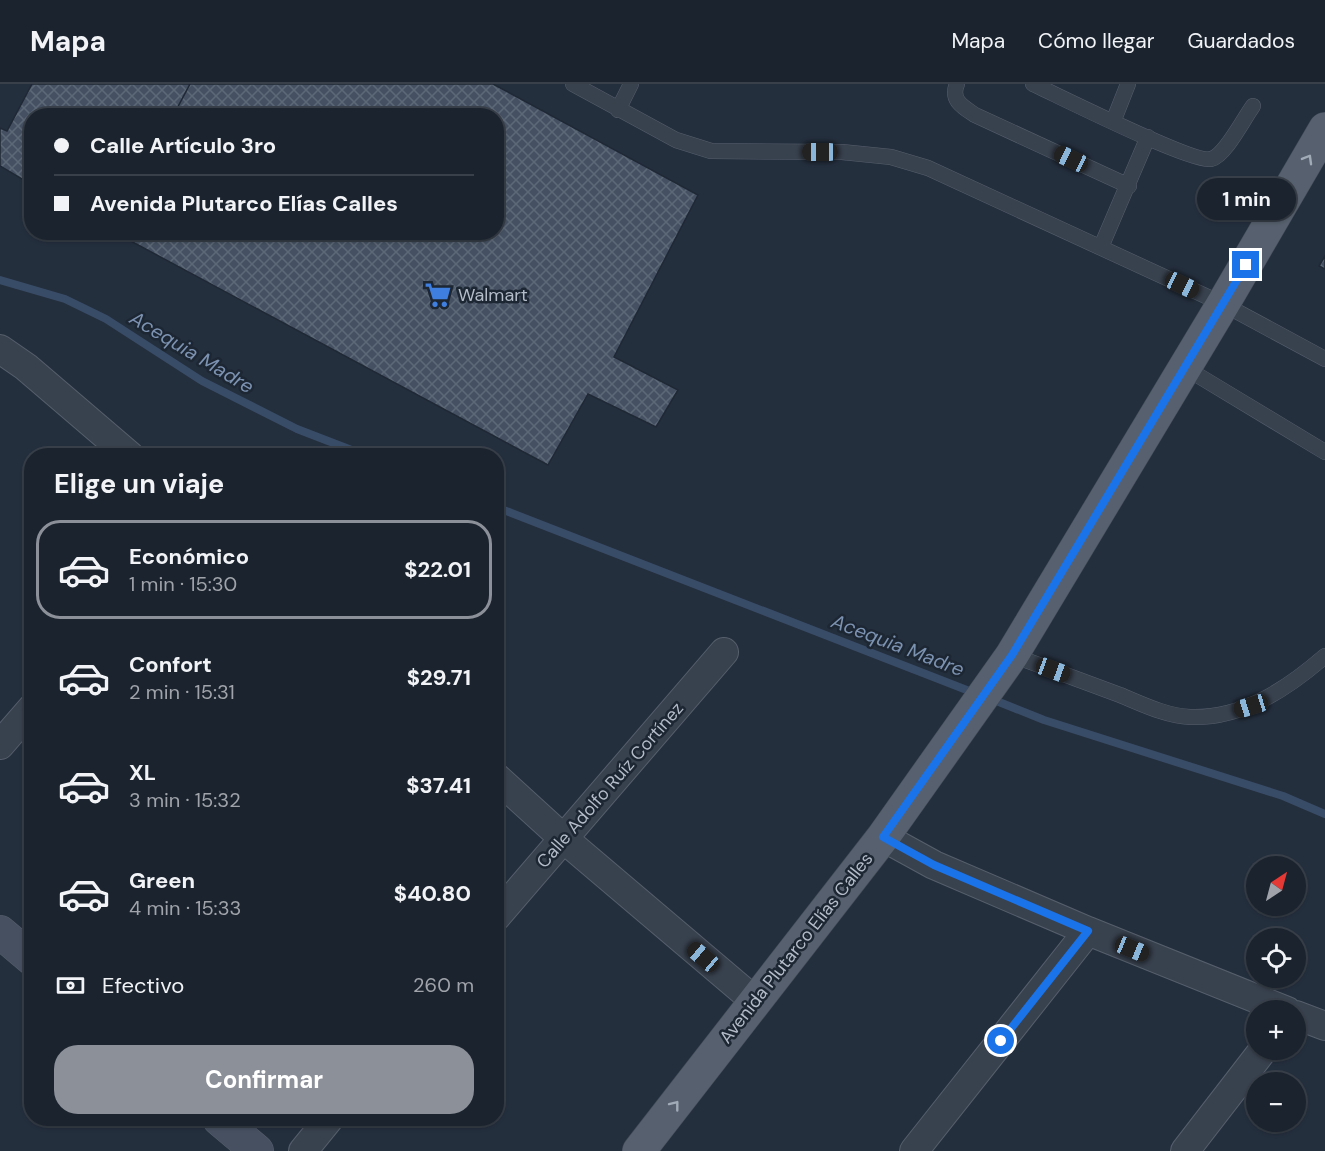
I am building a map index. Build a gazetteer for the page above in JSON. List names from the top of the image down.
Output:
{
  "streets": {
    "main road": ["Avenida Plutarco Elías Calles"],
    "street": ["Calle Adolfo Ruíz Cortínez"]
  },
  "water": ["Acequia Madre"],
  "places": {
    "supermarket": ["Walmart"]
  },
  "north": "top right",
  "page": {
    "header": "Mapa",
    "nav": ["Mapa", "Cómo llegar", "Guardados"],
    "banner": ["Calle Artículo 3ro", "Avenida Plutarco Elías Calles"],
    "bubble": "1 min",
    "heading": "Elige un viaje",
    "list": [
      {
        "name": "Económico",
        "note": "1 min · 15:30",
        "value": "$22.01"
      },
      {
        "name": "Confort",
        "note": "2 min · 15:31",
        "value": "$29.71"
      },
      {
        "name": "XL",
        "note": "3 min · 15:32",
        "value": "$37.41"
      },
      {
        "name": "Green",
        "note": "4 min · 15:33",
        "value": "$40.80"
      }
    ],
    "map_buttons": ["+", "−"],
    "pay": ["Efectivo", "260 m"],
    "buttons": "Confirmar"
  }
}
